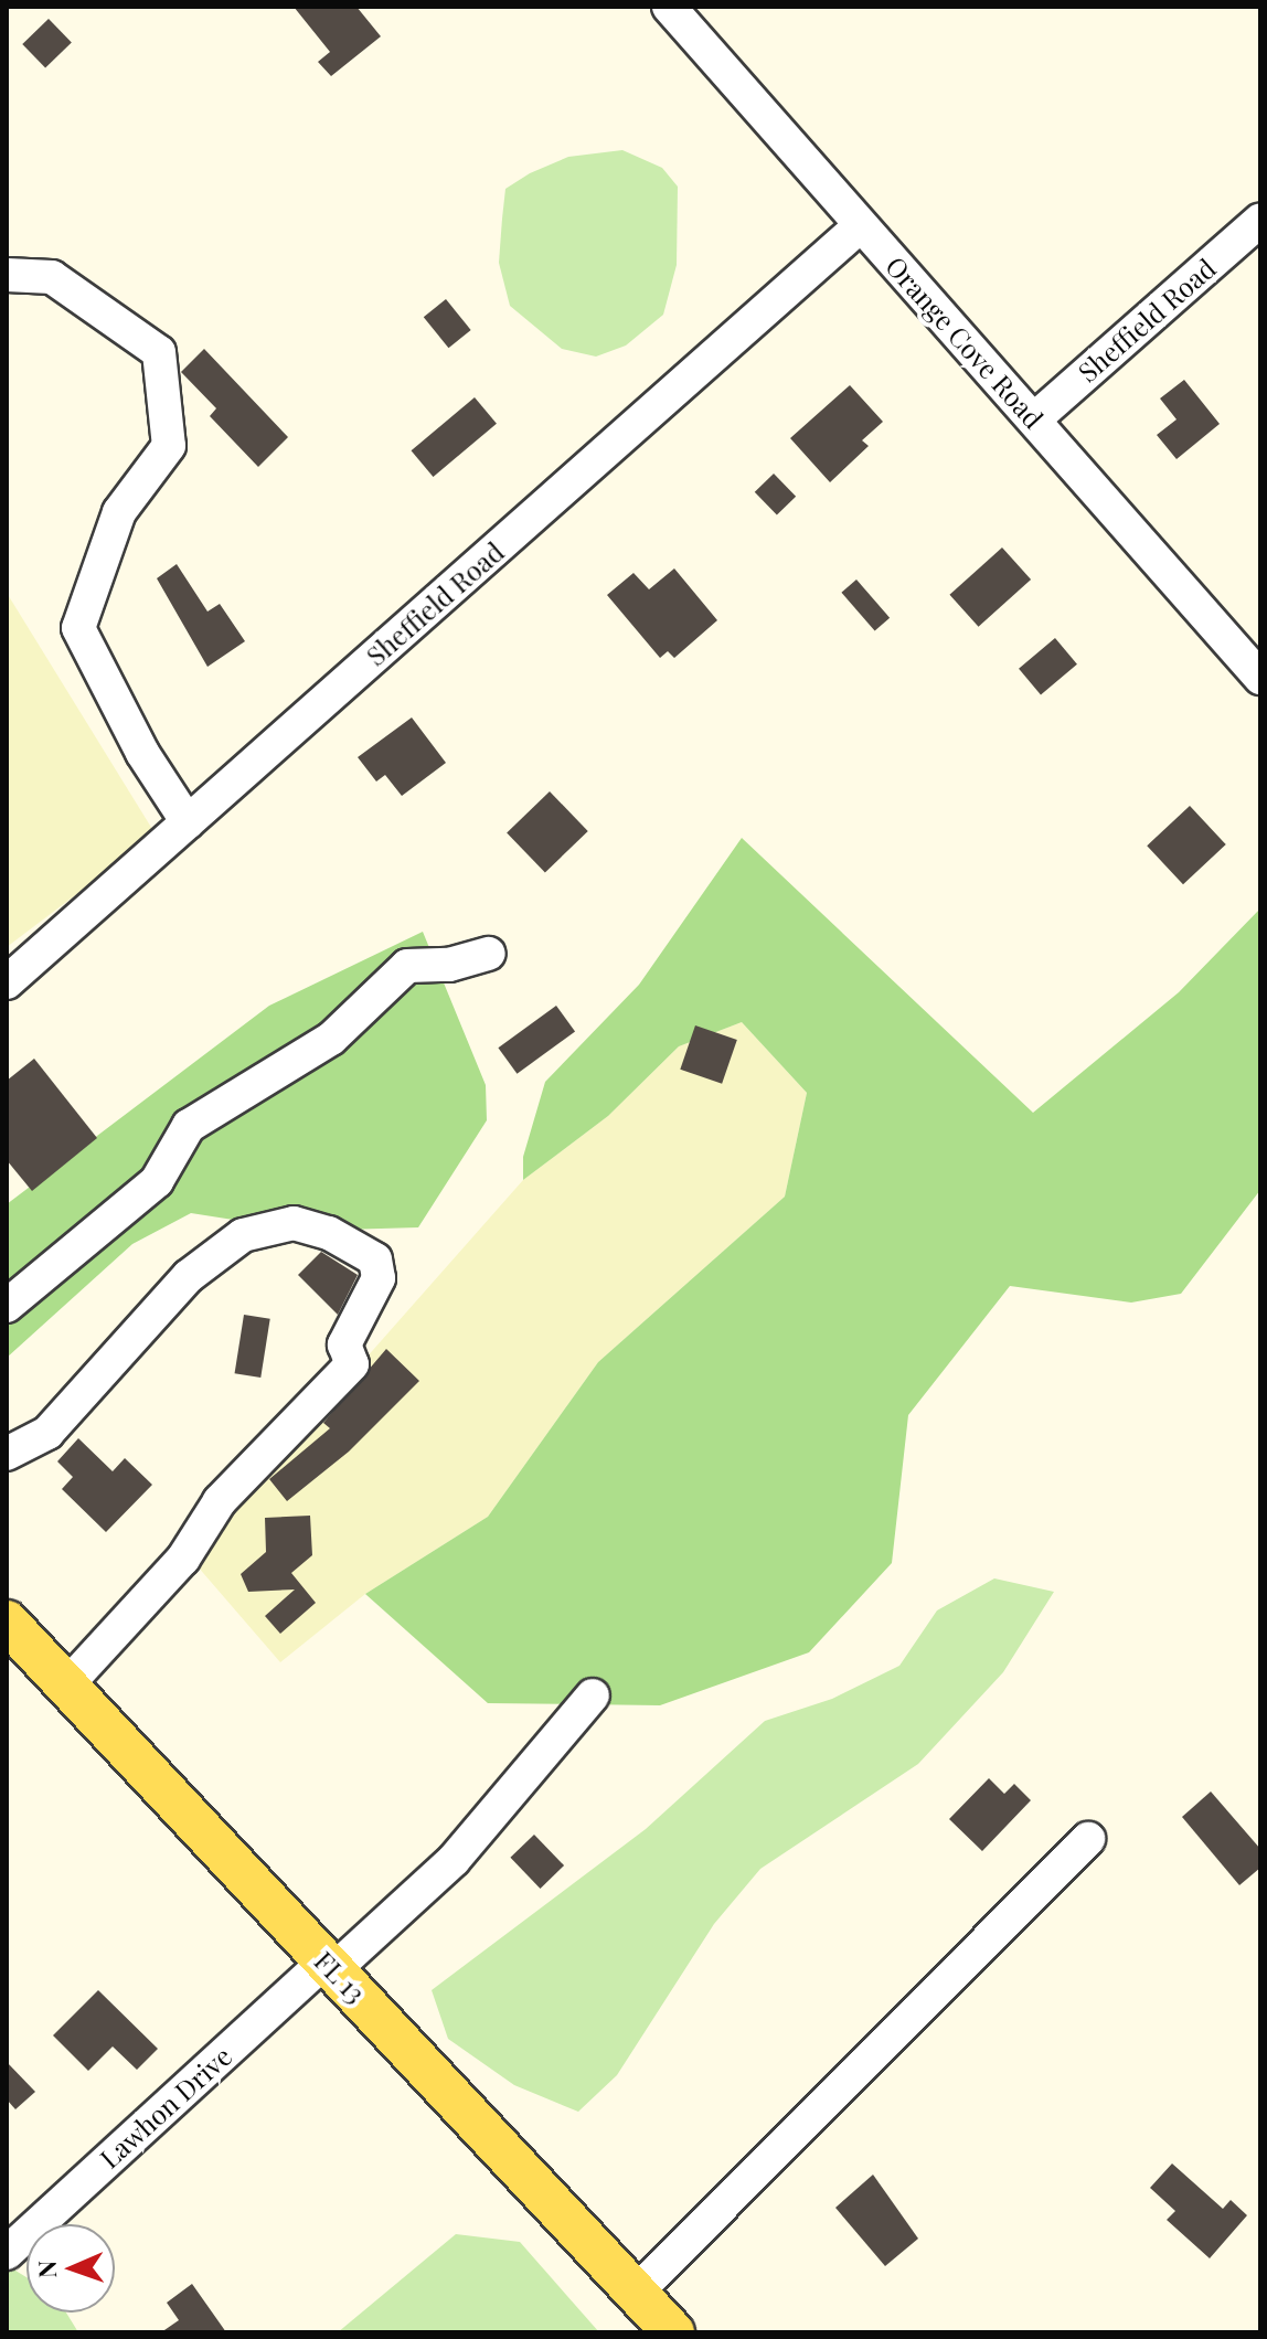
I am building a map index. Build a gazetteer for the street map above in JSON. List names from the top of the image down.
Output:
{
  "streets": {
    "main road": ["FL 13"],
    "street": ["Sheffield Road", "Orange Cove Road", "Lawhon Drive"]
  },
  "crossings": [
    ["Sheffield Road", "Orange Cove Road"],
    ["FL 13", "Lawhon Drive"]
  ],
  "north": "left"
}
